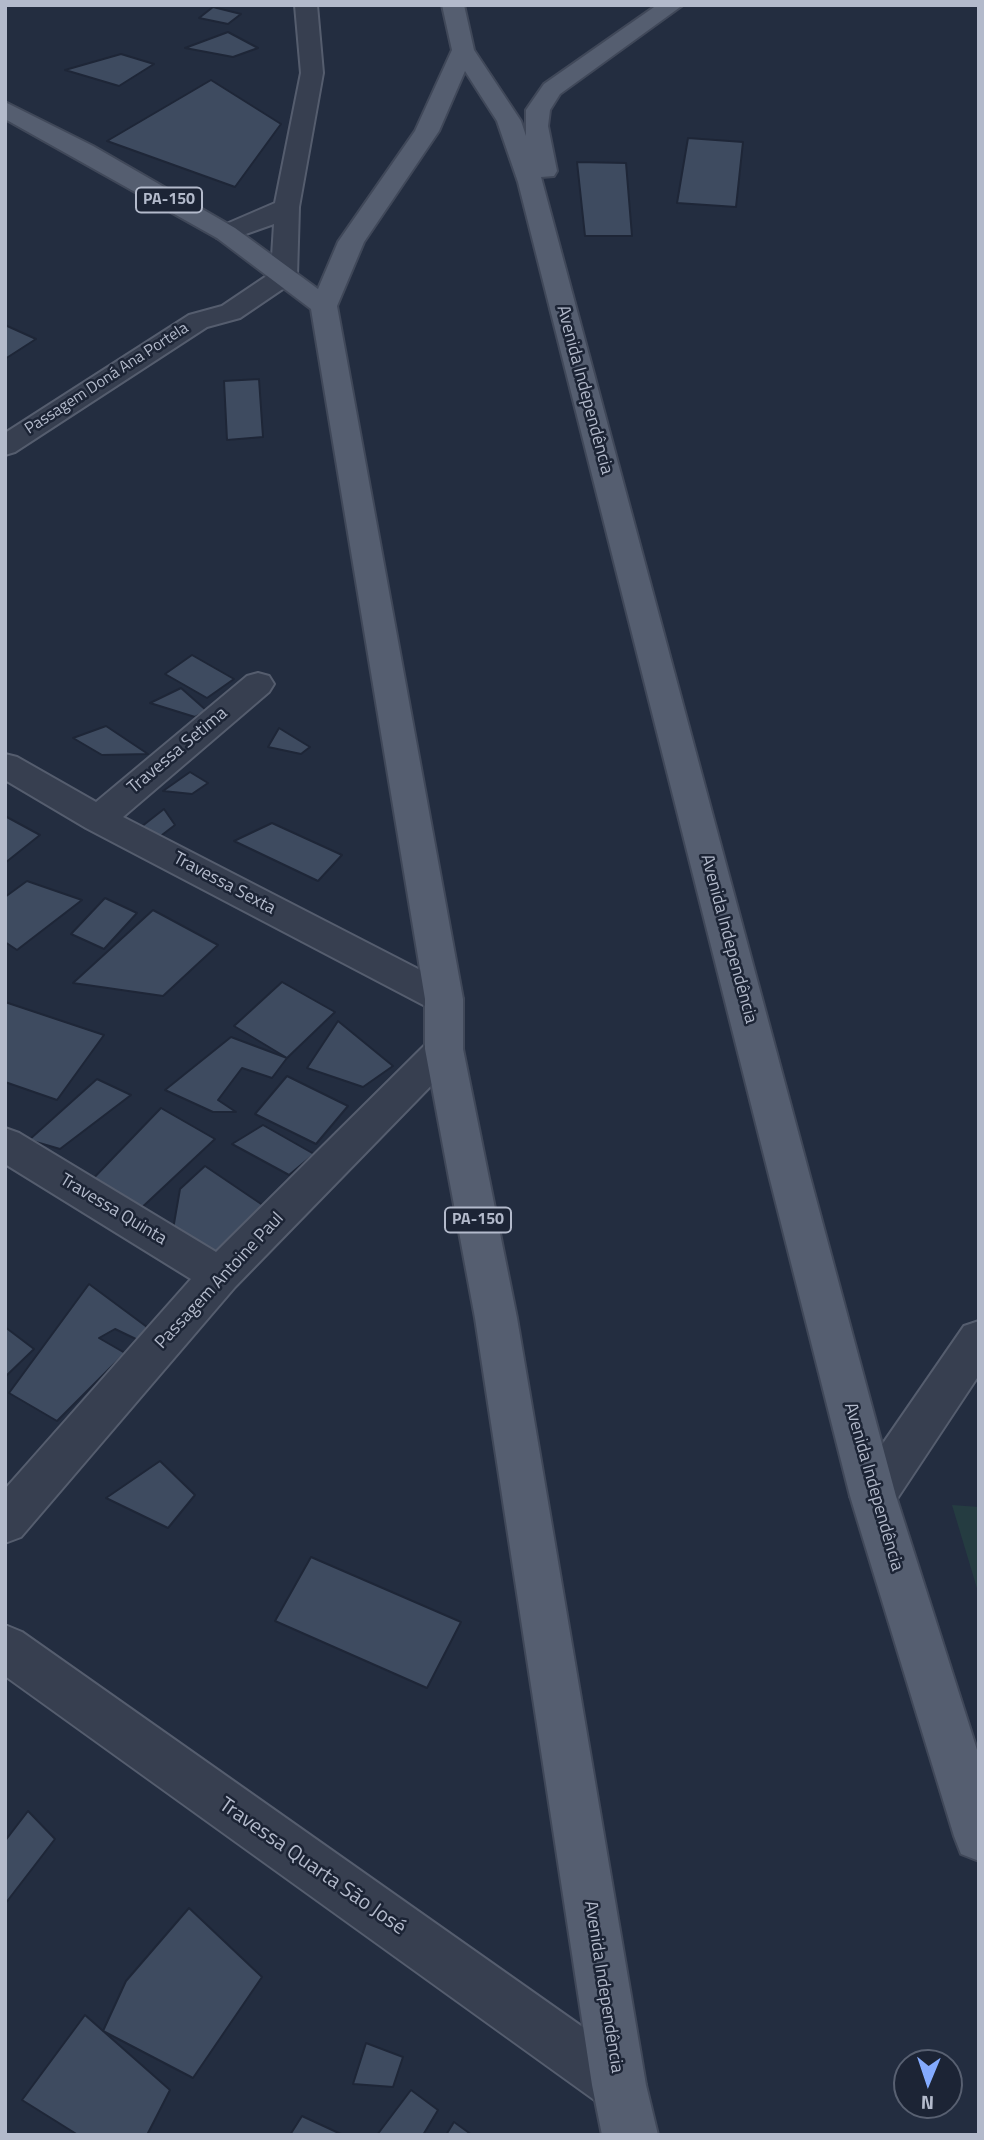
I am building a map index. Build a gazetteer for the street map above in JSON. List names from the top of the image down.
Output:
{
  "streets": {
    "main road": ["PA-150", "Avenida Independência"],
    "street": [
      "Passagem Doná Ana Portela",
      "Travessa Setima",
      "Travessa Sexta",
      "Travessa Quinta",
      "Passagem Antoine Paul",
      "Travessa Quarta São José"
    ]
  },
  "crossings": [
    ["PA-150", "Passagem Doná Ana Portela"],
    ["PA-150", "Avenida Independência"],
    ["Avenida Independência", "Travessa Sexta"],
    ["Avenida Independência", "Passagem Antoine Paul"],
    ["Avenida Independência", "Travessa Quarta São José"],
    ["Travessa Setima", "Travessa Sexta"],
    ["Travessa Quinta", "Passagem Antoine Paul"]
  ],
  "north": "bottom"
}
